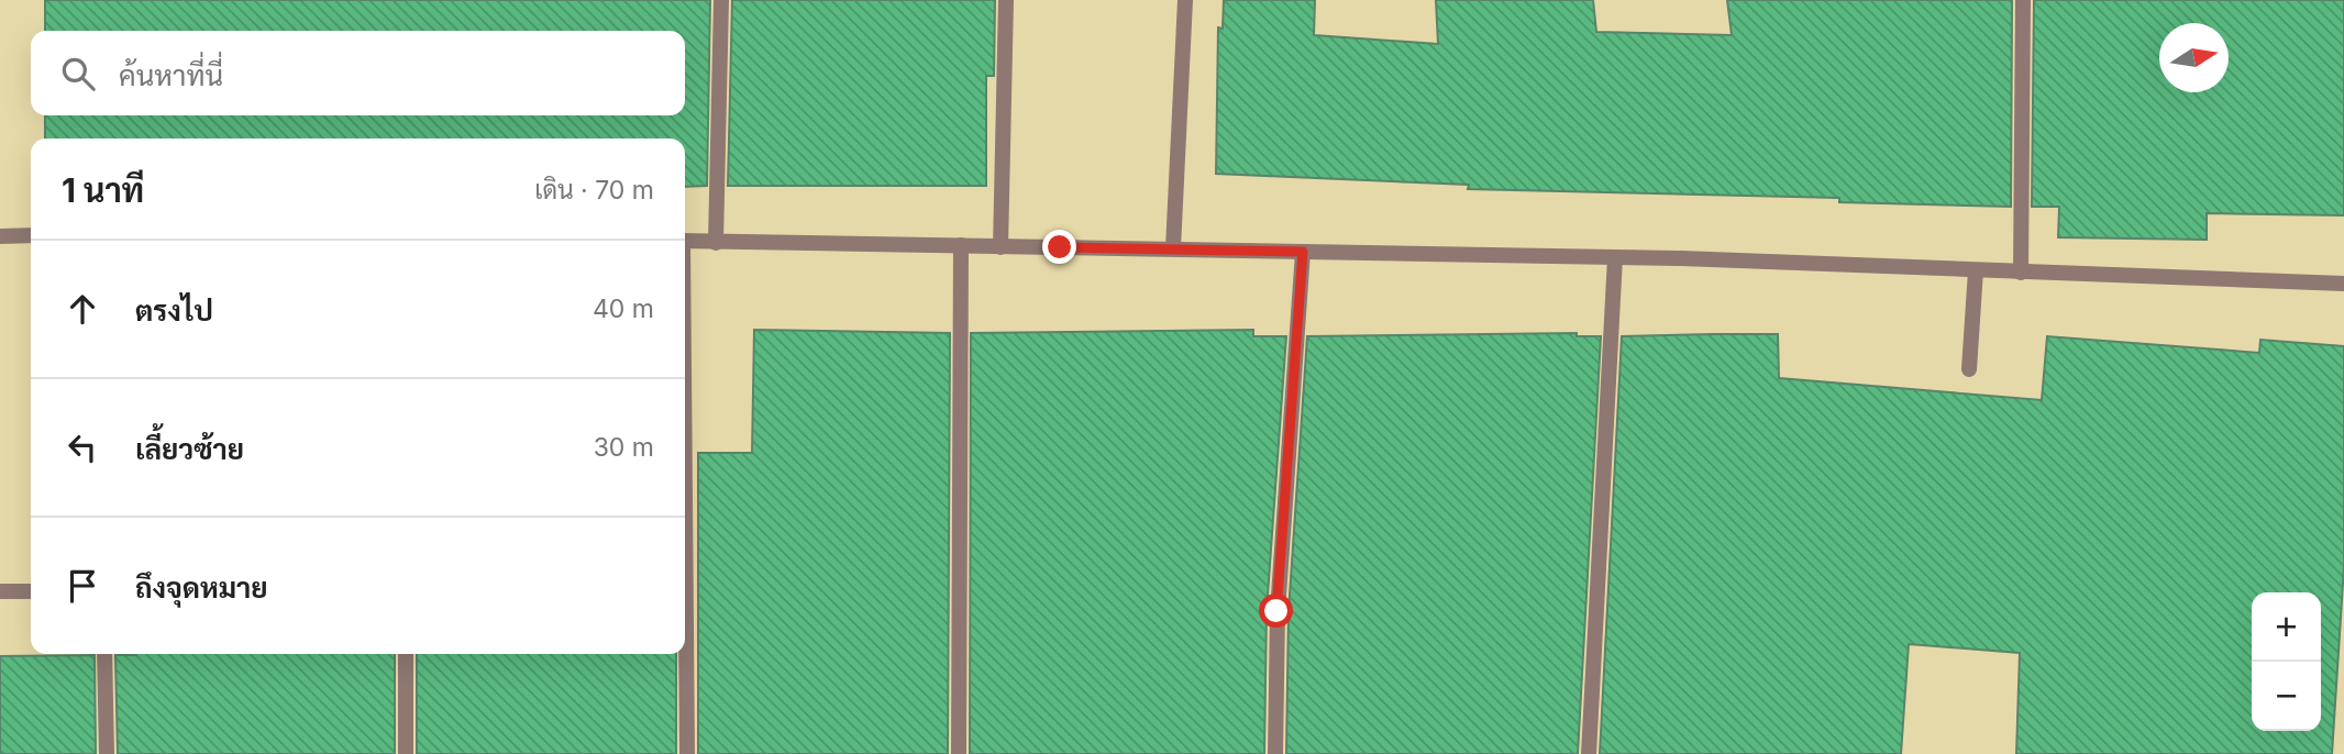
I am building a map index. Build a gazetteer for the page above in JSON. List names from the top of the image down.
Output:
{
  "north": "right",
  "page": {
    "search": "ค้นหาที่นี่",
    "heading": ["1 นาที", "เดิน · 70 m"],
    "list": [
      ["ตรงไป", "40 m"],
      ["เลี้ยวซ้าย", "30 m"],
      "ถึงจุดหมาย"
    ],
    "map_buttons": ["+", "−"]
  }
}
